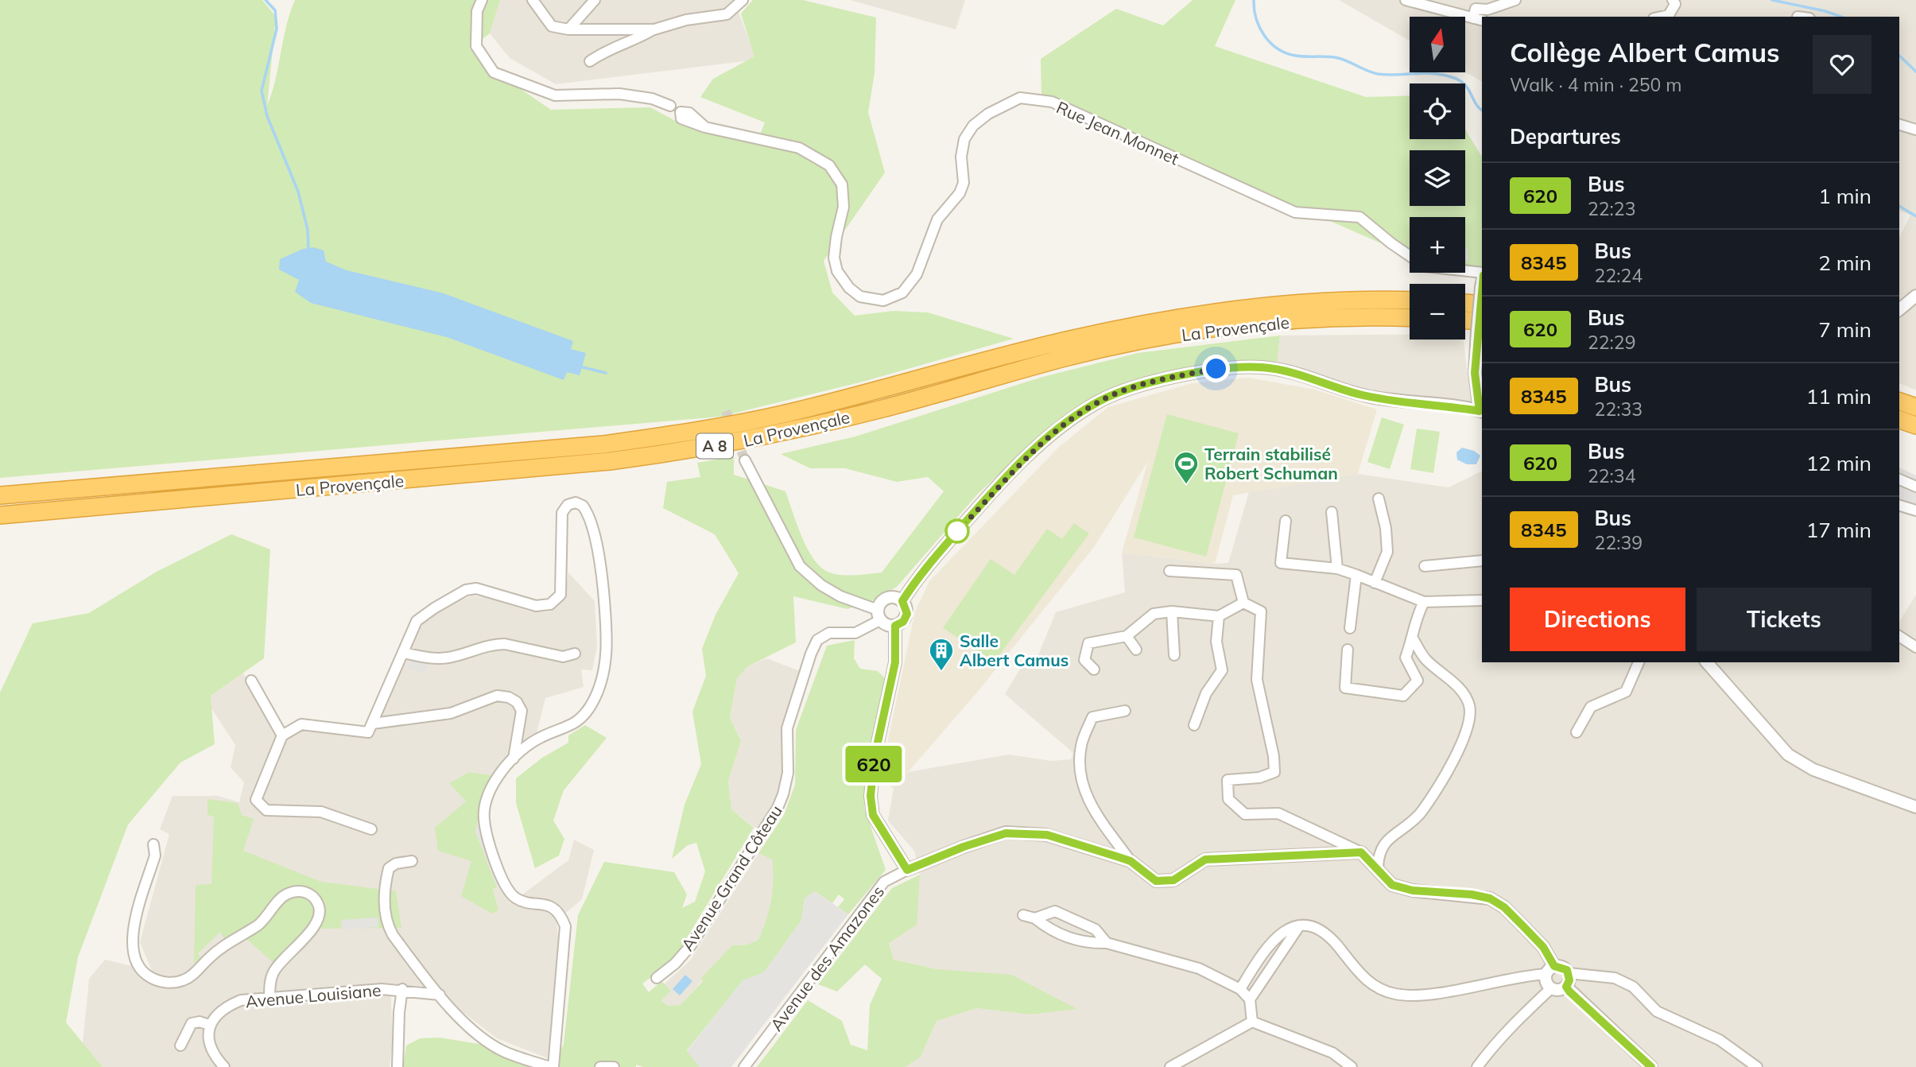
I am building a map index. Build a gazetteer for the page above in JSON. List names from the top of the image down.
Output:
{
  "streets": {
    "highway": ["La Provençale", "A 8"],
    "street": [
      "Rue Jean Monnet",
      "Avenue Grand Côteau",
      "Avenue des Amazones",
      "Avenue Louisiane"
    ]
  },
  "places": {
    "sports": ["Terrain stabilisé Robert Schuman"],
    "building": ["Salle Albert Camus"]
  },
  "lines": ["bus line 620"],
  "north": "top",
  "page": {
    "on_map": "620",
    "map_buttons": ["+", "−"],
    "heading": [
      ["Collège Albert Camus", "Walk · 4 min · 250 m"],
      "Departures"
    ],
    "list": [
      {
        "mark": "620",
        "name": "Bus",
        "note": "22:23",
        "value": "1 min"
      },
      {
        "mark": "8345",
        "name": "Bus",
        "note": "22:24",
        "value": "2 min"
      },
      {
        "mark": "620",
        "name": "Bus",
        "note": "22:29",
        "value": "7 min"
      },
      {
        "mark": "8345",
        "name": "Bus",
        "note": "22:33",
        "value": "11 min"
      },
      {
        "mark": "620",
        "name": "Bus",
        "note": "22:34",
        "value": "12 min"
      },
      {
        "mark": "8345",
        "name": "Bus",
        "note": "22:39",
        "value": "17 min"
      }
    ],
    "buttons": ["Directions", "Tickets"]
  }
}
